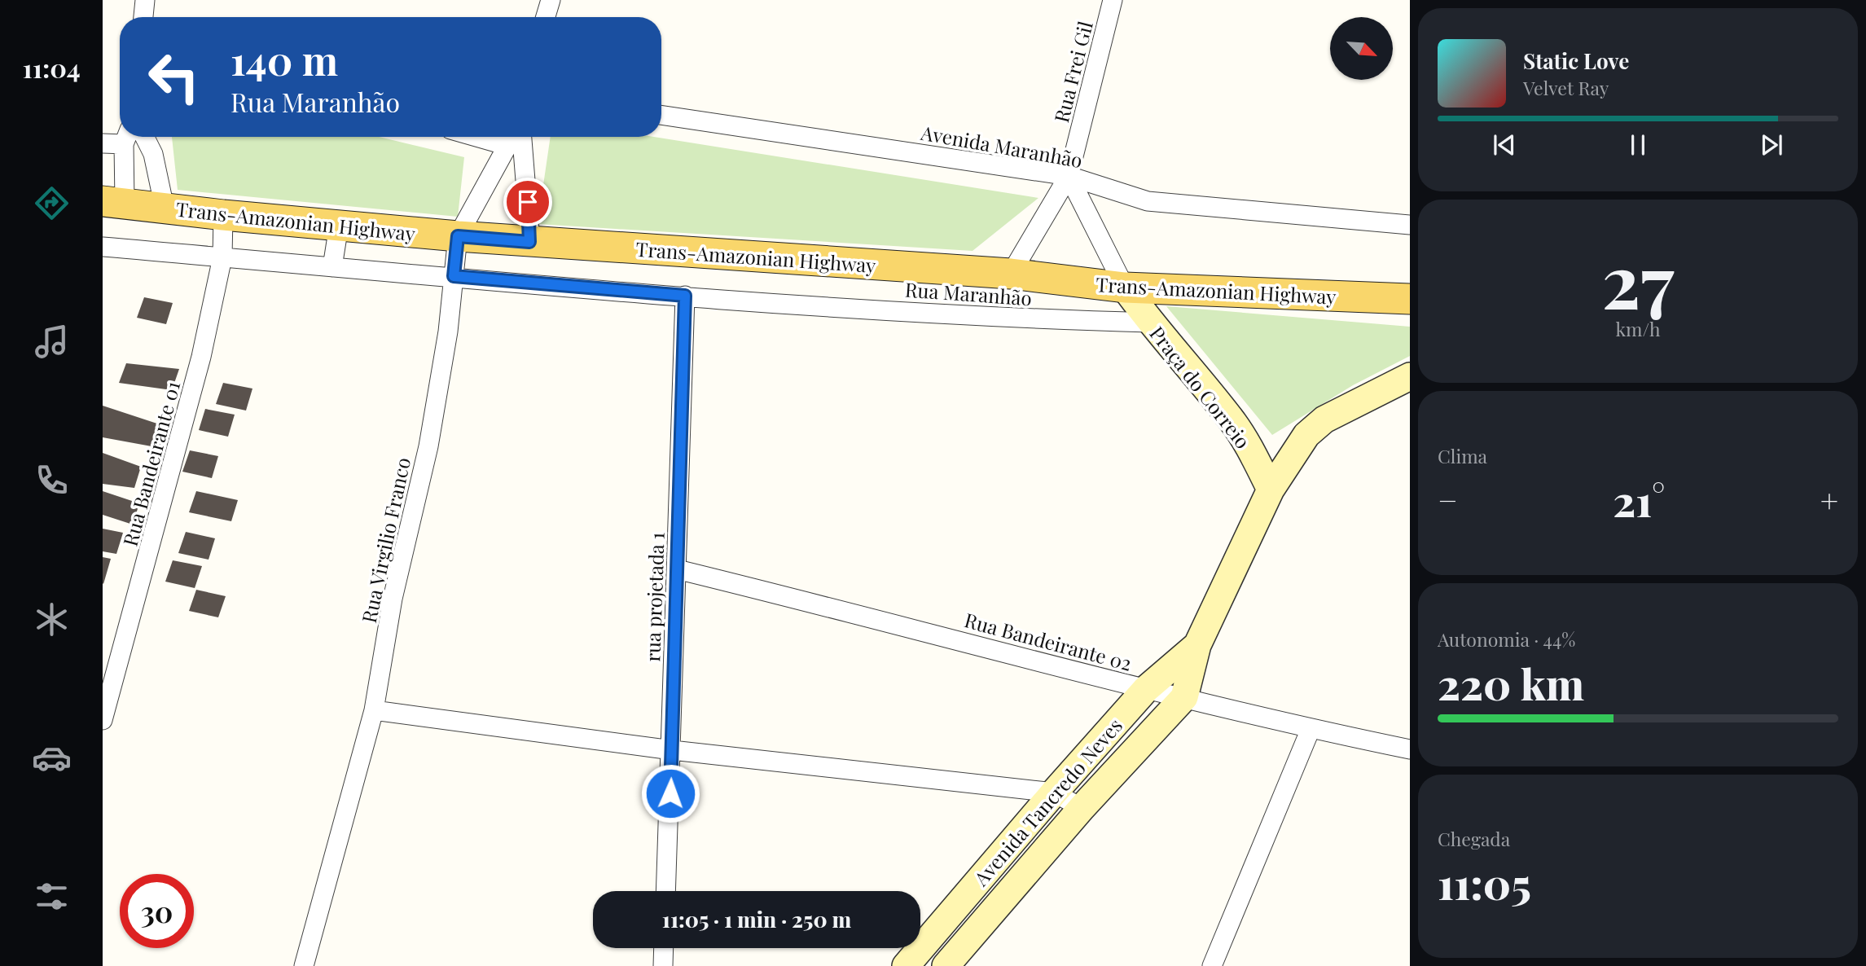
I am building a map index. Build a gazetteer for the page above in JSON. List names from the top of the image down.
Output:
{
  "streets": {
    "main road": ["Trans-Amazonian Highway", "Praça do Correio", "Avenida Tancredo Neves"],
    "street": [
      "Rua Frei Gil",
      "Avenida Maranhão",
      "Rua Maranhão",
      "Rua Bandeirante 01",
      "Rua Virgilio Franco",
      "rua projetada 1",
      "Rua Bandeirante 02"
    ]
  },
  "crossings": [
    ["Rua Frei Gil", "Avenida Maranhão"],
    ["Rua Frei Gil", "Trans-Amazonian Highway"],
    ["Trans-Amazonian Highway", "Praça do Correio"],
    ["Trans-Amazonian Highway", "Rua Bandeirante 01"],
    ["Trans-Amazonian Highway", "Rua Virgilio Franco"],
    ["Rua Maranhão", "Praça do Correio"],
    ["Rua Maranhão", "Rua Bandeirante 01"],
    ["Rua Maranhão", "Rua Virgilio Franco"],
    ["Rua Maranhão", "rua projetada 1"],
    ["Praça do Correio", "Avenida Tancredo Neves"],
    ["rua projetada 1", "Rua Bandeirante 02"],
    ["Rua Bandeirante 02", "Avenida Tancredo Neves"]
  ],
  "north": "bottom right",
  "page": {
    "tabs": "11:04",
    "turn": ["140 m", "Rua Maranhão"],
    "song": ["Static Love", "Velvet Ray"],
    "tile": [
      ["27", "km/h"],
      "Clima",
      ["Autonomia · 44%", "220 km"],
      ["Chegada", "11:05"]
    ],
    "heat": ["−", "21°", "+"],
    "limit": "30",
    "trip": "11:05 · 1 min · 250 m"
  }
}
